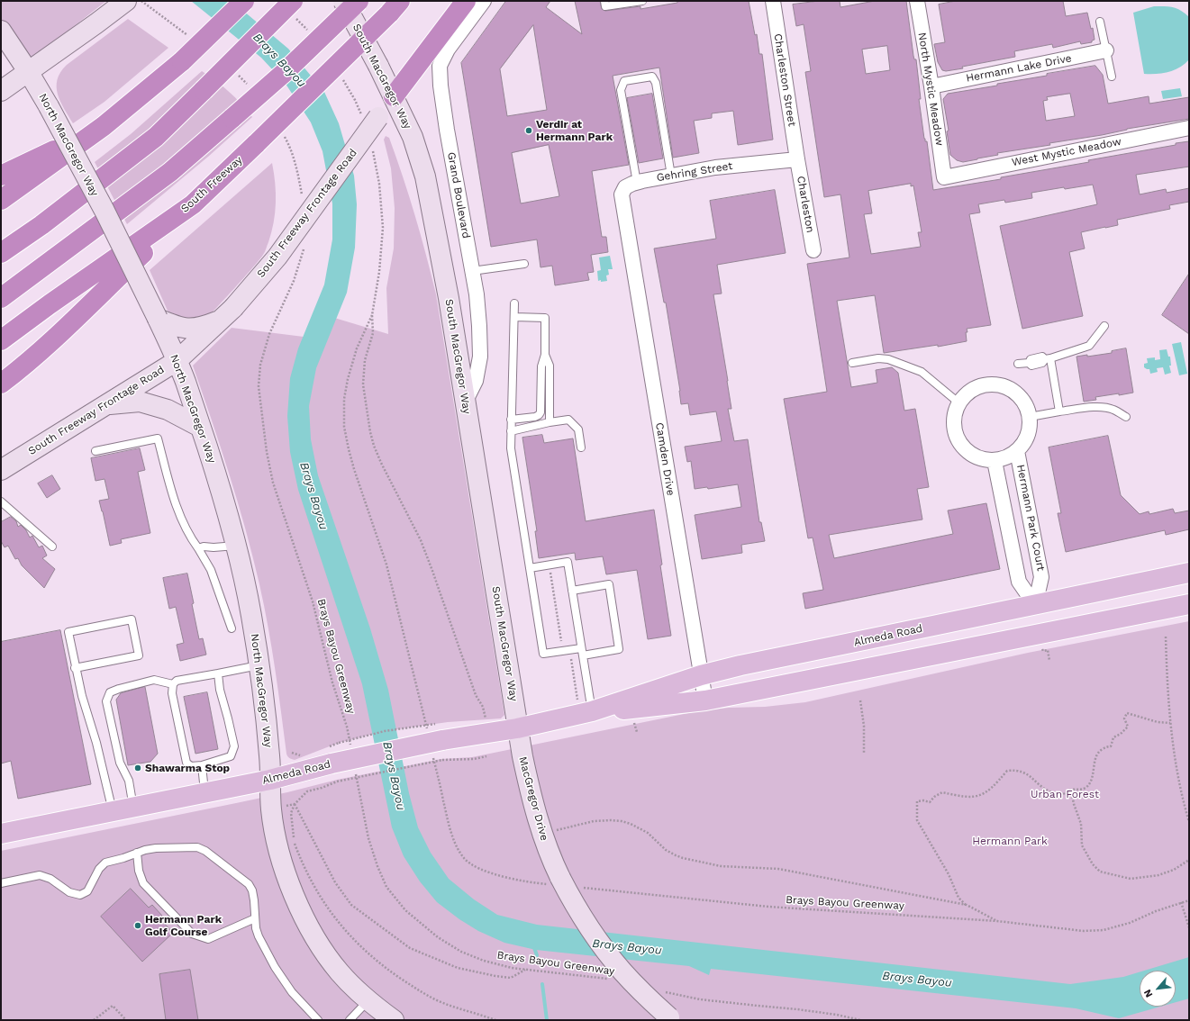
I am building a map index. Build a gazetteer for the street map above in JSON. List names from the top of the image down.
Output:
{
  "streets": {
    "highway": ["South Freeway"],
    "main road": [
      "South MacGregor Way",
      "North MacGregor Way",
      "South Freeway Frontage Road",
      "Almeda Road",
      "MacGregor Drive"
    ],
    "street": [
      "Hermann Lake Drive",
      "Charleston Street",
      "North Mystic Meadow",
      "West Mystic Meadow",
      "Gehring Street",
      "Grand Boulevard",
      "Charleston",
      "Camden Drive",
      "Hermann Park Court"
    ],
    "path": ["Brays Bayou Greenway"]
  },
  "crossings": [
    ["Hermann Lake Drive", "North Mystic Meadow"],
    ["South MacGregor Way", "Grand Boulevard"],
    ["South MacGregor Way", "South Freeway Frontage Road"],
    ["South MacGregor Way", "Almeda Road"],
    ["South MacGregor Way", "MacGregor Drive"],
    ["Charleston Street", "Gehring Street"],
    ["Charleston Street", "Charleston"],
    ["North Mystic Meadow", "West Mystic Meadow"],
    ["North MacGregor Way", "South Freeway Frontage Road"],
    ["North MacGregor Way", "Almeda Road"],
    ["Gehring Street", "Charleston"],
    ["Gehring Street", "Camden Drive"],
    ["Camden Drive", "Almeda Road"],
    ["Hermann Park Court", "Almeda Road"],
    ["Almeda Road", "MacGregor Drive"]
  ],
  "water": ["Brays Bayou"],
  "parks": ["Urban Forest", "Hermann Park"],
  "places": ["Verdir at Hermann Park", "Shawarma Stop", "Hermann Park Golf Course"],
  "north": "bottom left"
}
